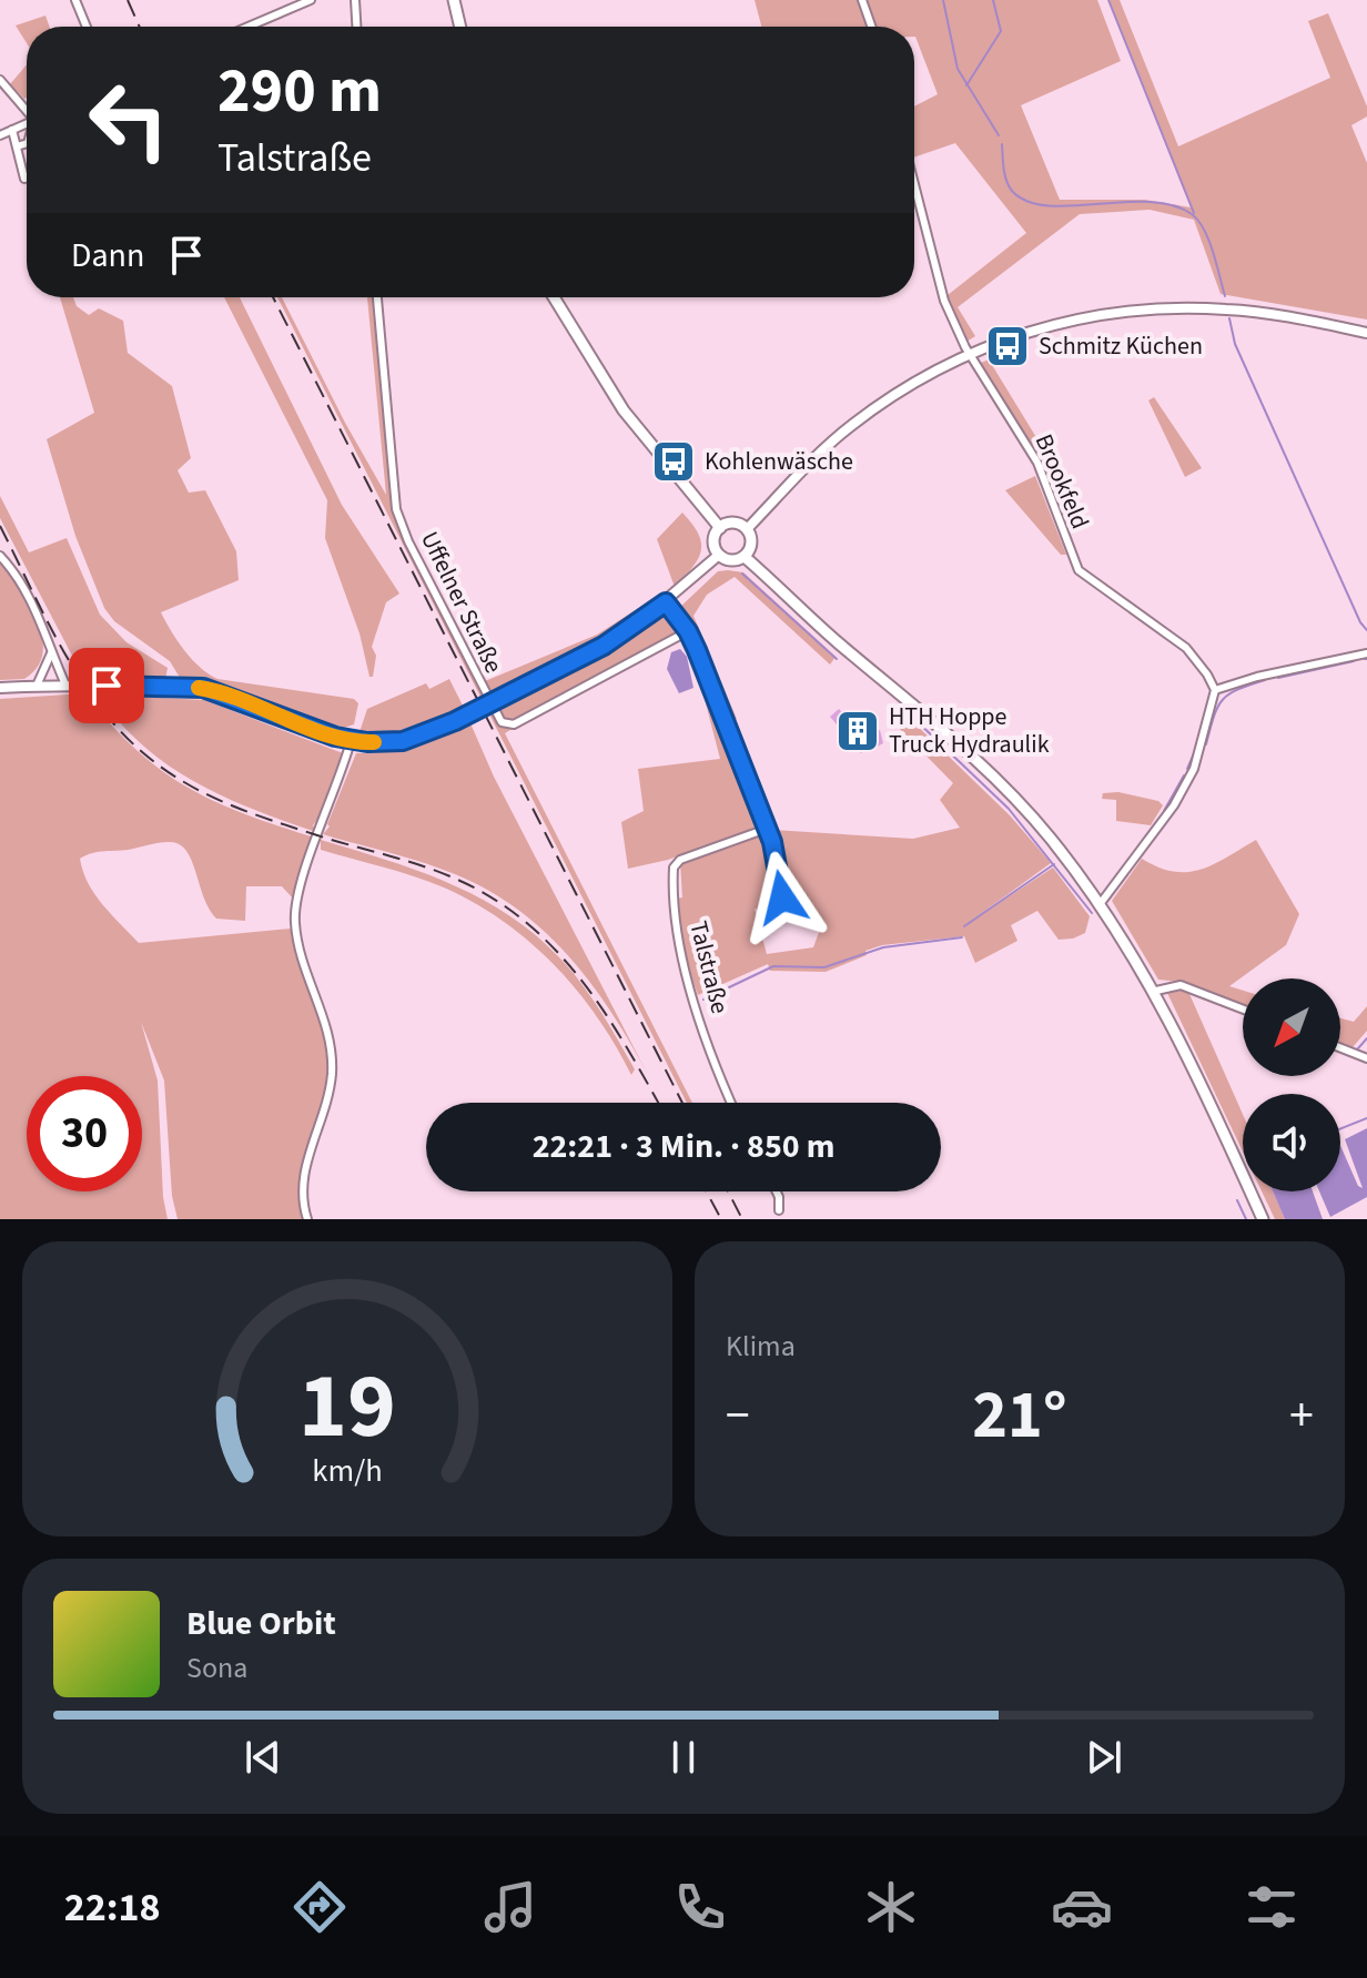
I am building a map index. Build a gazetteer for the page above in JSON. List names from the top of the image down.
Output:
{
  "streets": {
    "street": ["Brookfeld", "Uffelner Straße", "Talstraße"]
  },
  "places": {
    "bus stop": ["Schmitz Küchen", "Kohlenwäsche"],
    "building": ["HTH Hoppe Truck Hydraulik"]
  },
  "north": "bottom left",
  "page": {
    "turn": ["290 m", "Talstraße"],
    "then": "Dann",
    "limit": "30",
    "trip": "22:21 · 3 Min. · 850 m",
    "tile": "Klima",
    "heat": ["−", "21°", "+"],
    "song": ["Blue Orbit", "Sona"],
    "tabs": "22:18",
    "gauge": ["19", "km/h"]
  }
}
